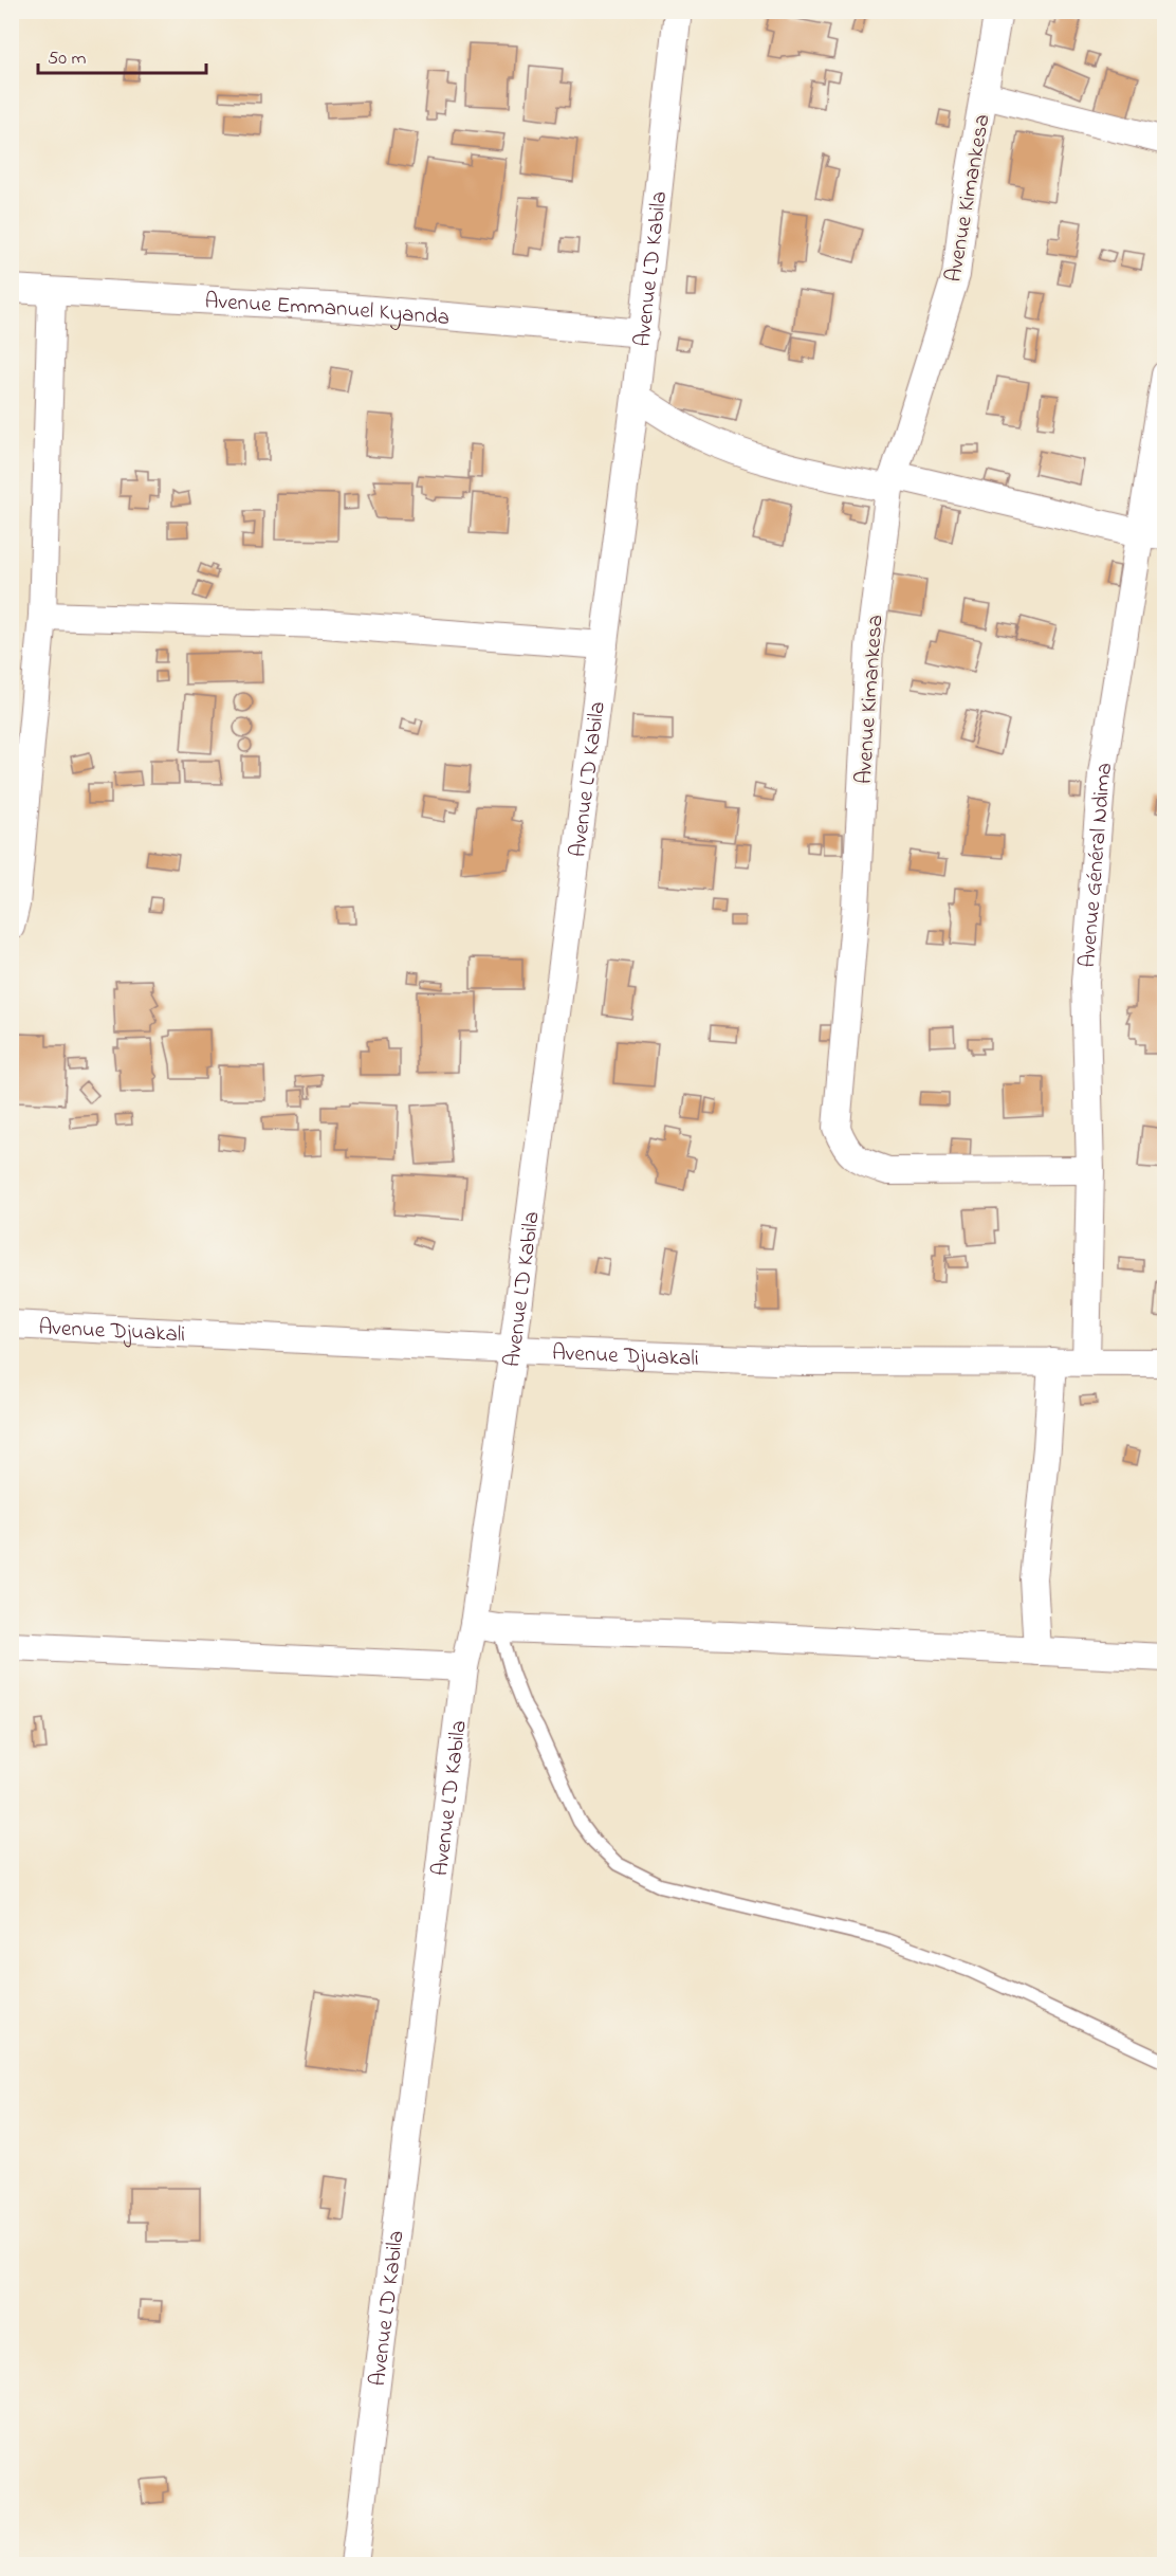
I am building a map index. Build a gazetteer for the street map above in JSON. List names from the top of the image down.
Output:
{
  "streets": {
    "street": [
      "Avenue Kimankesa",
      "Avenue LD Kabila",
      "Avenue Emmanuel Kyanda",
      "Avenue Général Ndima",
      "Avenue Djuakali"
    ]
  },
  "crossings": [
    ["Avenue Kimankesa", "Avenue Général Ndima"],
    ["Avenue LD Kabila", "Avenue Emmanuel Kyanda"],
    ["Avenue LD Kabila", "Avenue Djuakali"],
    ["Avenue Général Ndima", "Avenue Djuakali"]
  ],
  "scale_bar": "50 m"
}
